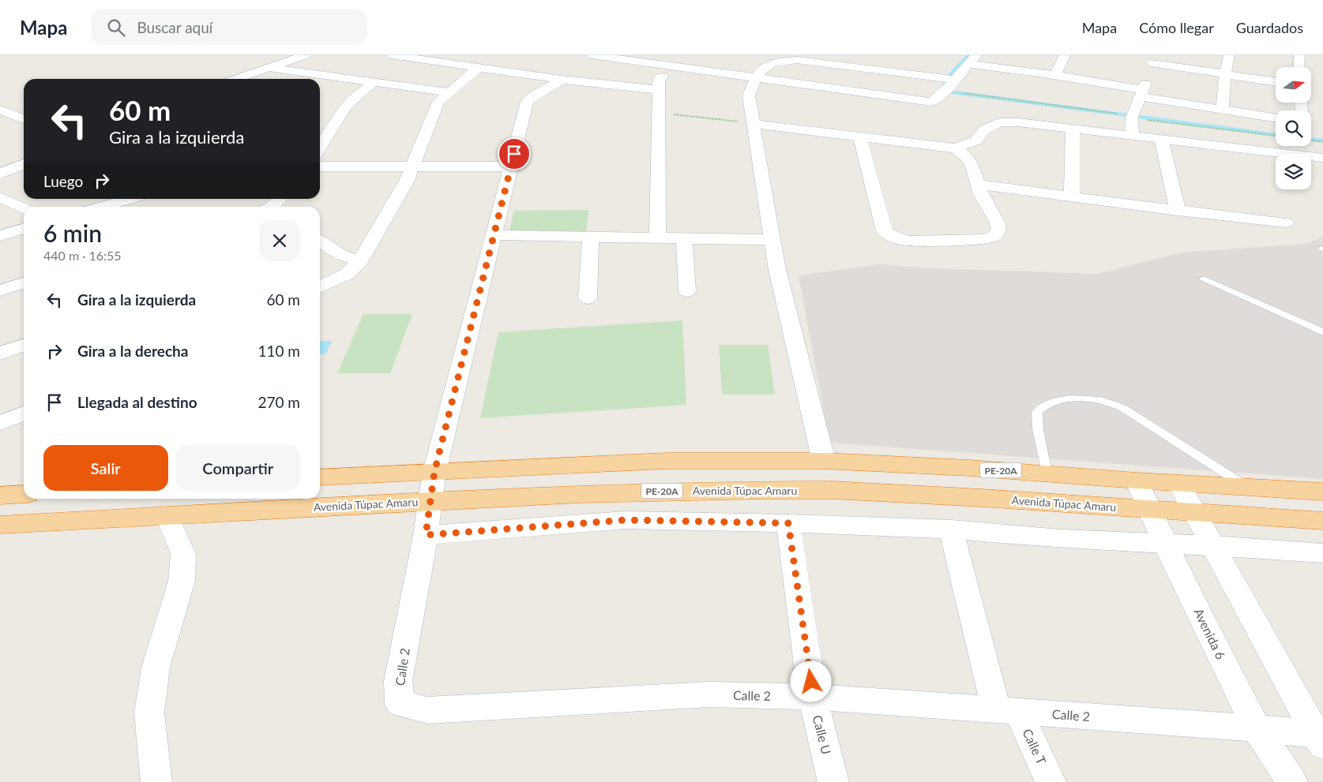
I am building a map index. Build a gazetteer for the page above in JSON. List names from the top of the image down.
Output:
{
  "streets": {
    "highway": ["PE-20A", "Avenida Túpac Amaru"],
    "street": [
      "Avenida 6",
      "Calle 2",
      "Calle U",
      "Calle T"
    ]
  },
  "crossings": [
    ["PE-20A", "Avenida 6"],
    ["Avenida Túpac Amaru", "Avenida 6"],
    ["Avenida 6", "Calle 2"],
    ["Calle 2", "Calle U"],
    ["Calle 2", "Calle T"]
  ],
  "north": "right",
  "page": {
    "header": "Mapa",
    "search": "Buscar aquí",
    "nav": ["Mapa", "Cómo llegar", "Guardados"],
    "turn": ["60 m", "Gira a la izquierda"],
    "then": "Luego",
    "heading": ["6 min", "440 m · 16:55"],
    "list": [
      {
        "name": "Gira a la izquierda",
        "value": "60 m"
      },
      {
        "name": "Gira a la derecha",
        "value": "110 m"
      },
      {
        "name": "Llegada al destino",
        "value": "270 m"
      }
    ],
    "buttons": ["Salir", "Compartir"]
  }
}
